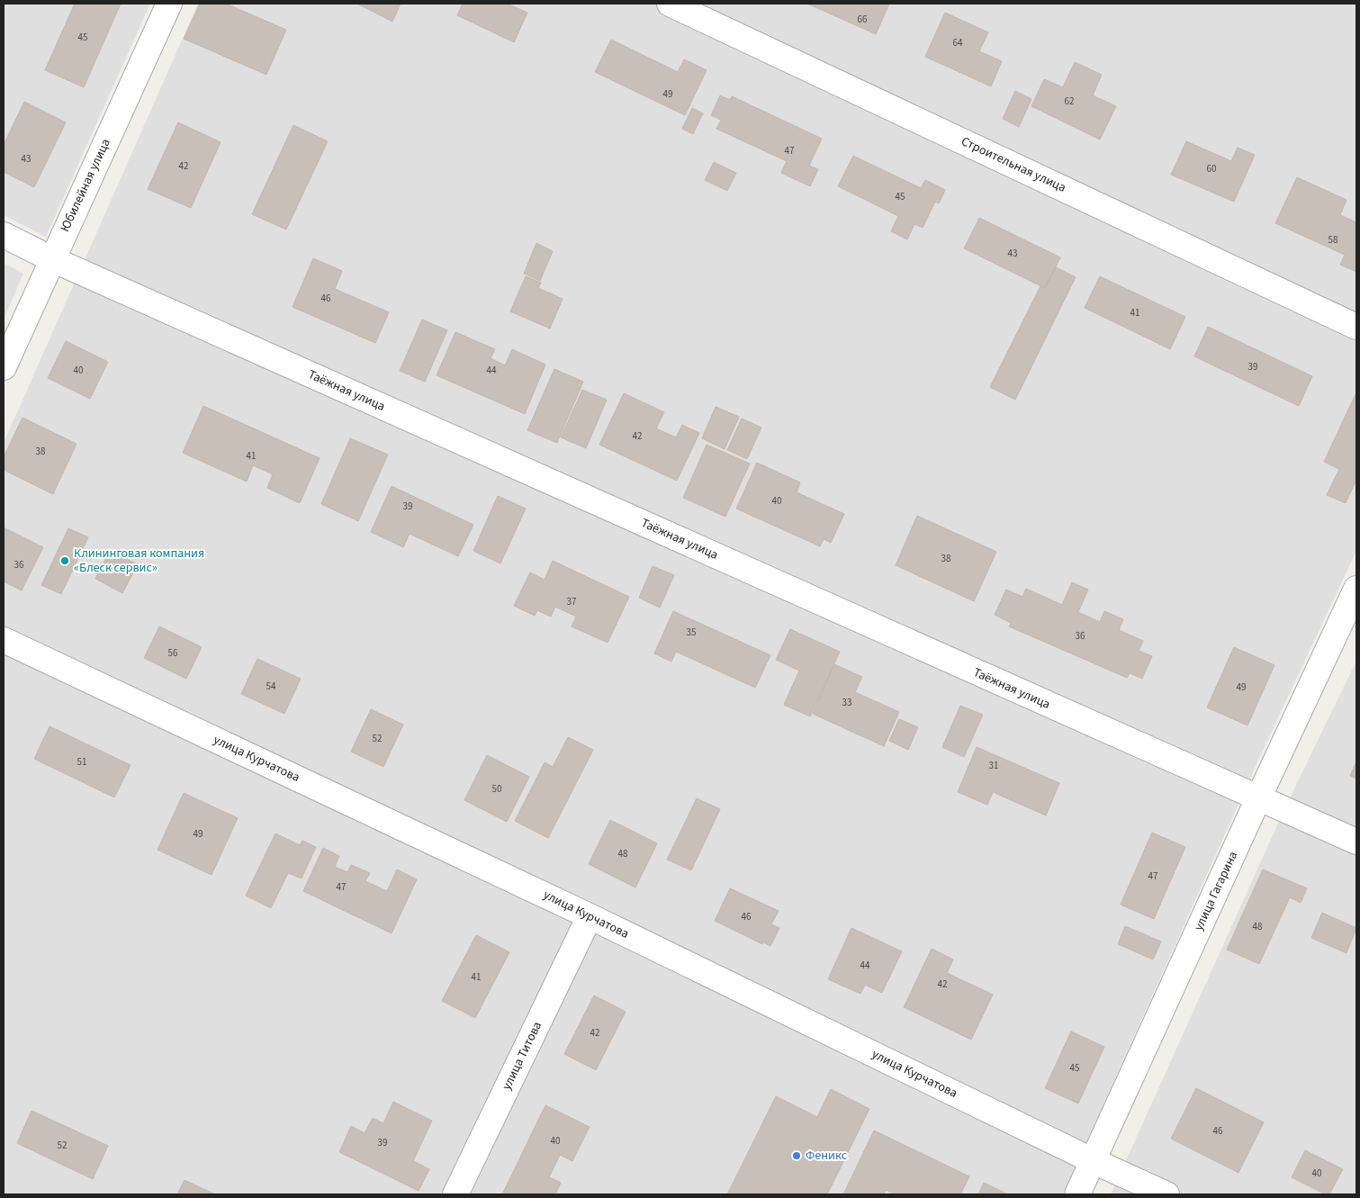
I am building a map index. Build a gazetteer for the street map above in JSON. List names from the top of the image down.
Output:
{
  "streets": {
    "street": [
      "Строительная улица",
      "Юбилейная улица",
      "Таёжная улица",
      "улица Курчатова",
      "улица Гагарина",
      "улица Титова"
    ]
  },
  "crossings": [
    ["Юбилейная улица", "Таёжная улица"],
    ["Таёжная улица", "улица Гагарина"],
    ["улица Курчатова", "улица Гагарина"],
    ["улица Курчатова", "улица Титова"]
  ],
  "places": ["Клининговая компания «Блеск сервис»", "Феникс"],
  "house_numbers": [
    "66",
    "45",
    "64",
    "49",
    "62",
    "47",
    "43",
    "42",
    "60",
    "45",
    "58",
    "43",
    "46",
    "41",
    "39",
    "40",
    "44",
    "42",
    "38",
    "41",
    "40",
    "39",
    "38",
    "36",
    "37",
    "35",
    "36",
    "56",
    "54",
    "49",
    "33",
    "52",
    "51",
    "31",
    "50",
    "49",
    "48",
    "47",
    "47",
    "46",
    "48",
    "44",
    "41",
    "42",
    "42",
    "45",
    "46",
    "40",
    "39",
    "52",
    "40"
  ]
}
